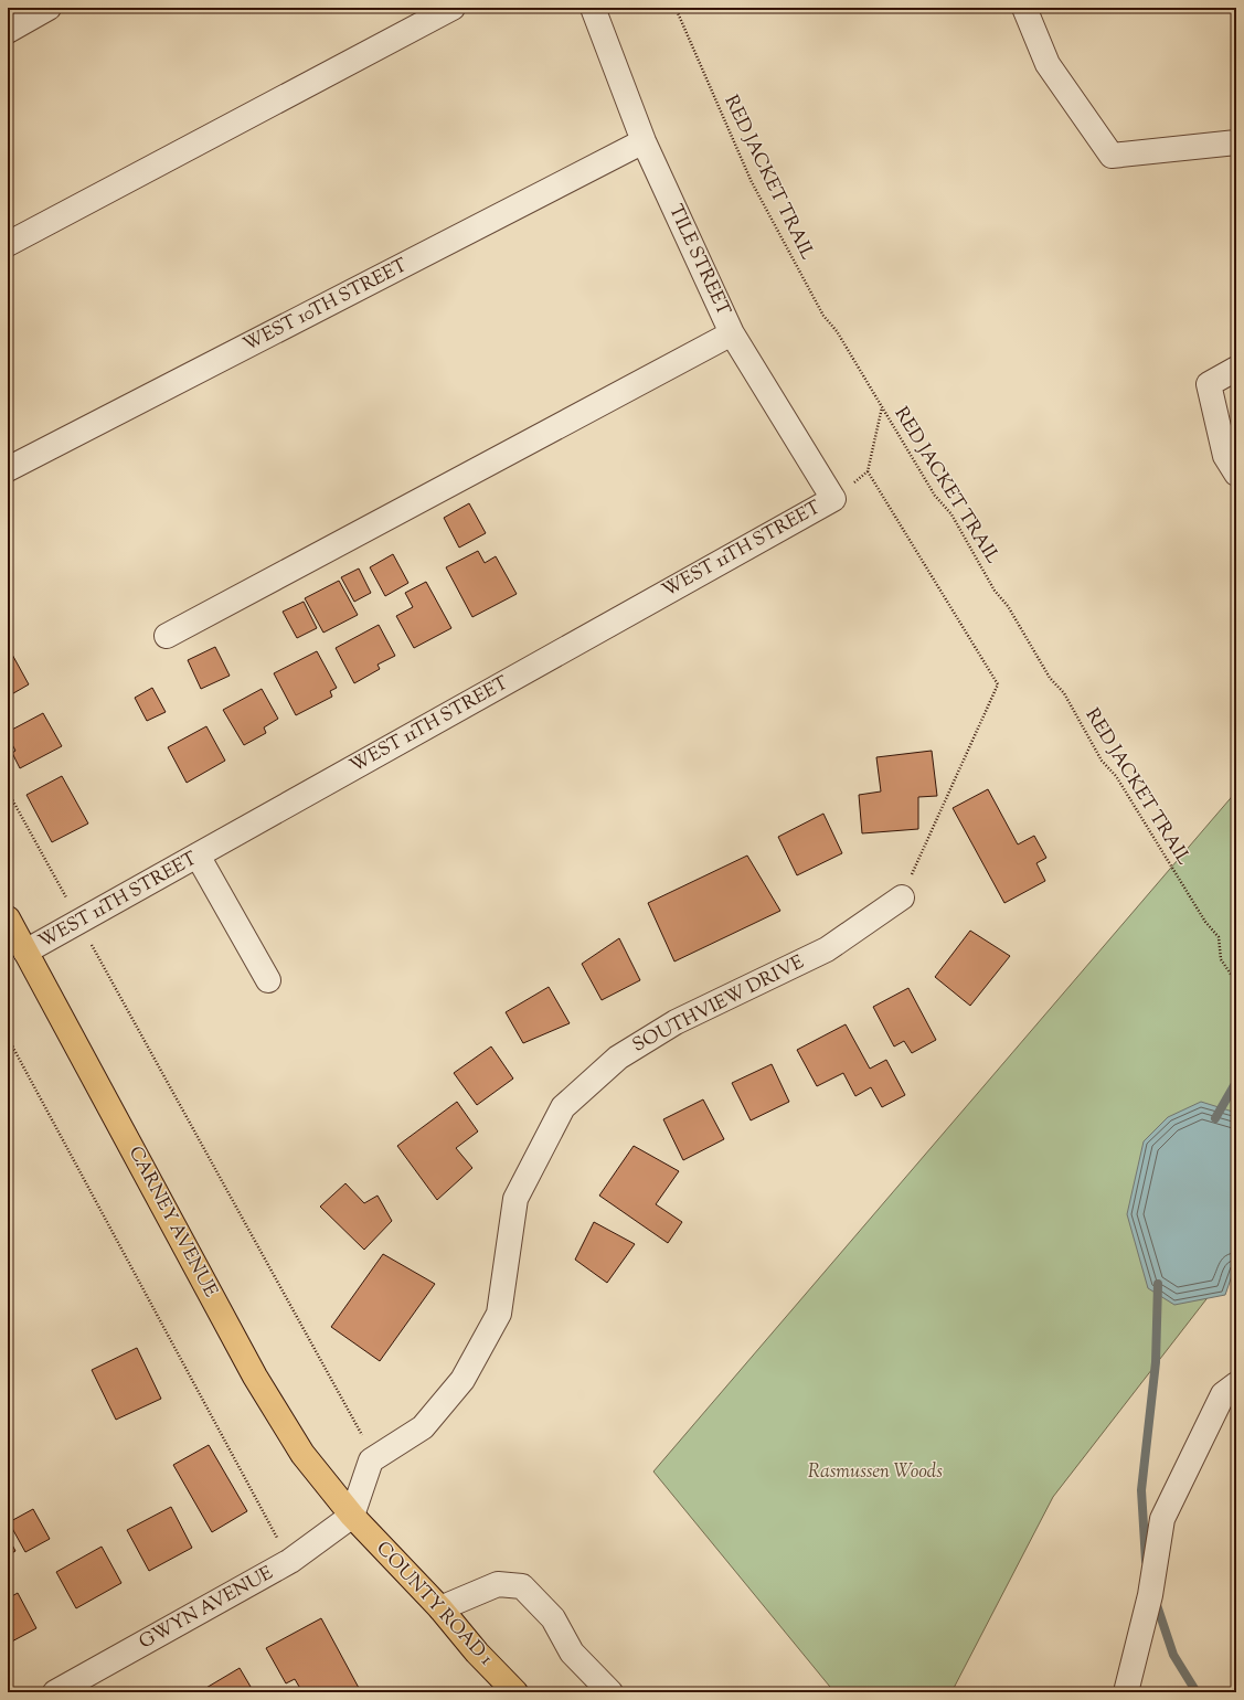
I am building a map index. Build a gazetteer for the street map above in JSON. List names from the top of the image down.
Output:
{
  "streets": {
    "main road": ["CARNEY AVENUE", "COUNTY ROAD 1"],
    "street": [
      "TILE STREET",
      "WEST 10TH STREET",
      "WEST 11TH STREET",
      "SOUTHVIEW DRIVE",
      "GWYN AVENUE"
    ],
    "path": ["RED JACKET TRAIL"]
  },
  "crossings": [
    ["TILE STREET", "WEST 10TH STREET"],
    ["TILE STREET", "WEST 11TH STREET"],
    ["WEST 11TH STREET", "CARNEY AVENUE"],
    ["CARNEY AVENUE", "COUNTY ROAD 1"],
    ["CARNEY AVENUE", "GWYN AVENUE"],
    ["COUNTY ROAD 1", "GWYN AVENUE"]
  ],
  "parks": ["Rasmussen Woods"]
}
